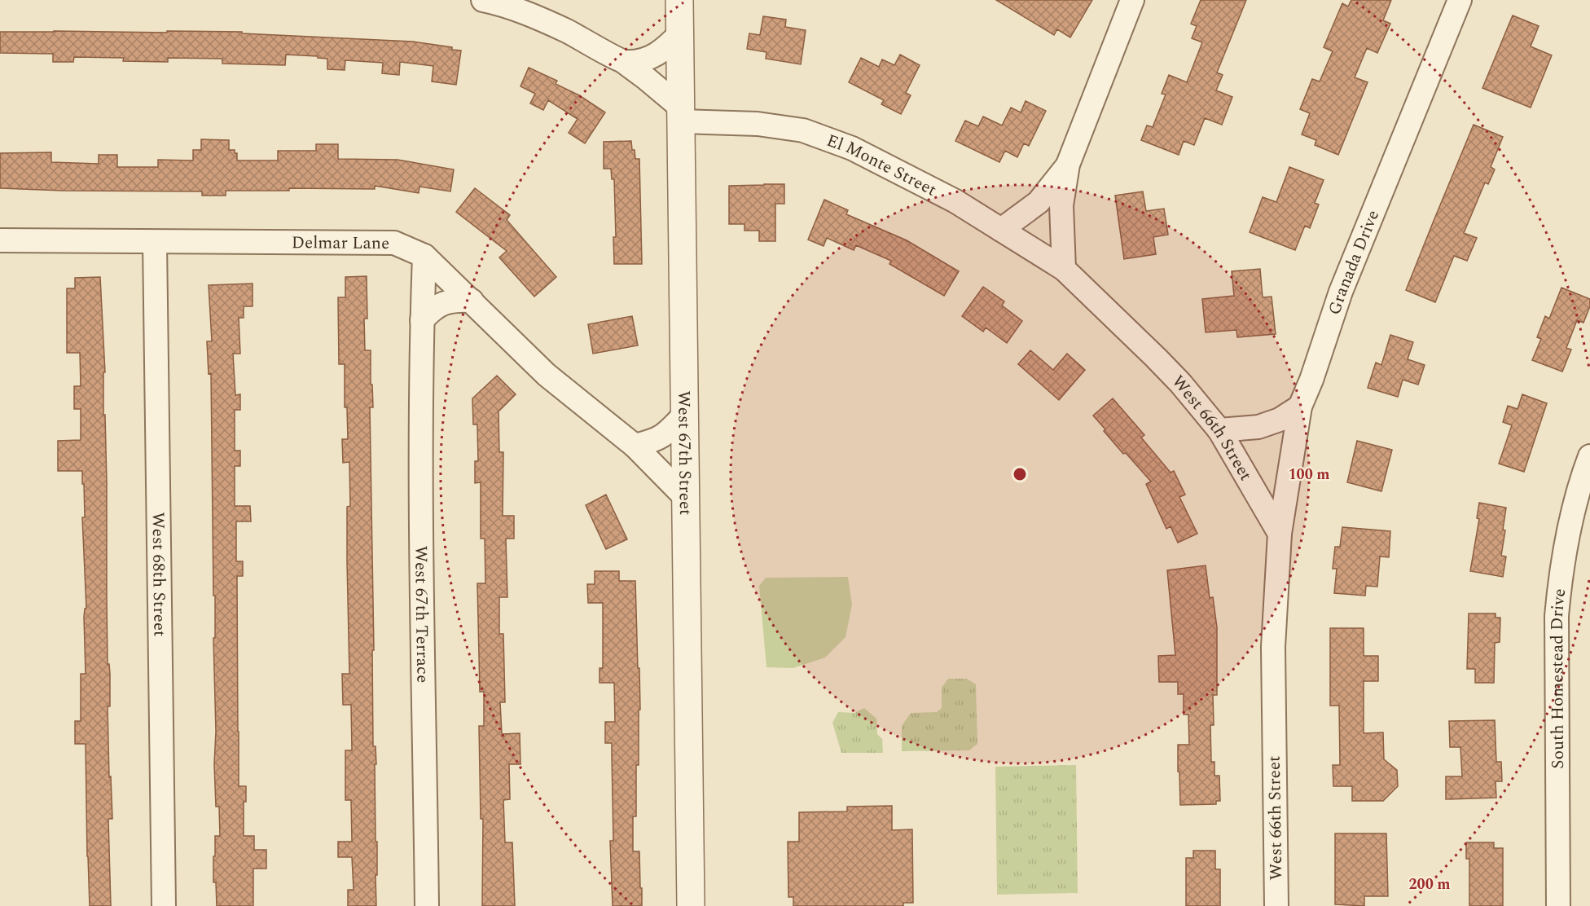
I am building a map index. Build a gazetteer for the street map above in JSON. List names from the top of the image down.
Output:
{
  "streets": {
    "street": [
      "El Monte Street",
      "Delmar Lane",
      "Granada Drive",
      "West 66th Street",
      "West 67th Street",
      "West 68th Street",
      "West 67th Terrace",
      "South Homestead Drive"
    ]
  },
  "crossings": [
    ["El Monte Street", "West 66th Street"],
    ["El Monte Street", "West 67th Street"],
    ["Delmar Lane", "West 67th Street"],
    ["Delmar Lane", "West 68th Street"],
    ["Delmar Lane", "West 67th Terrace"],
    ["Granada Drive", "West 66th Street"]
  ],
  "rings": ["100 m", "200 m"]
}
